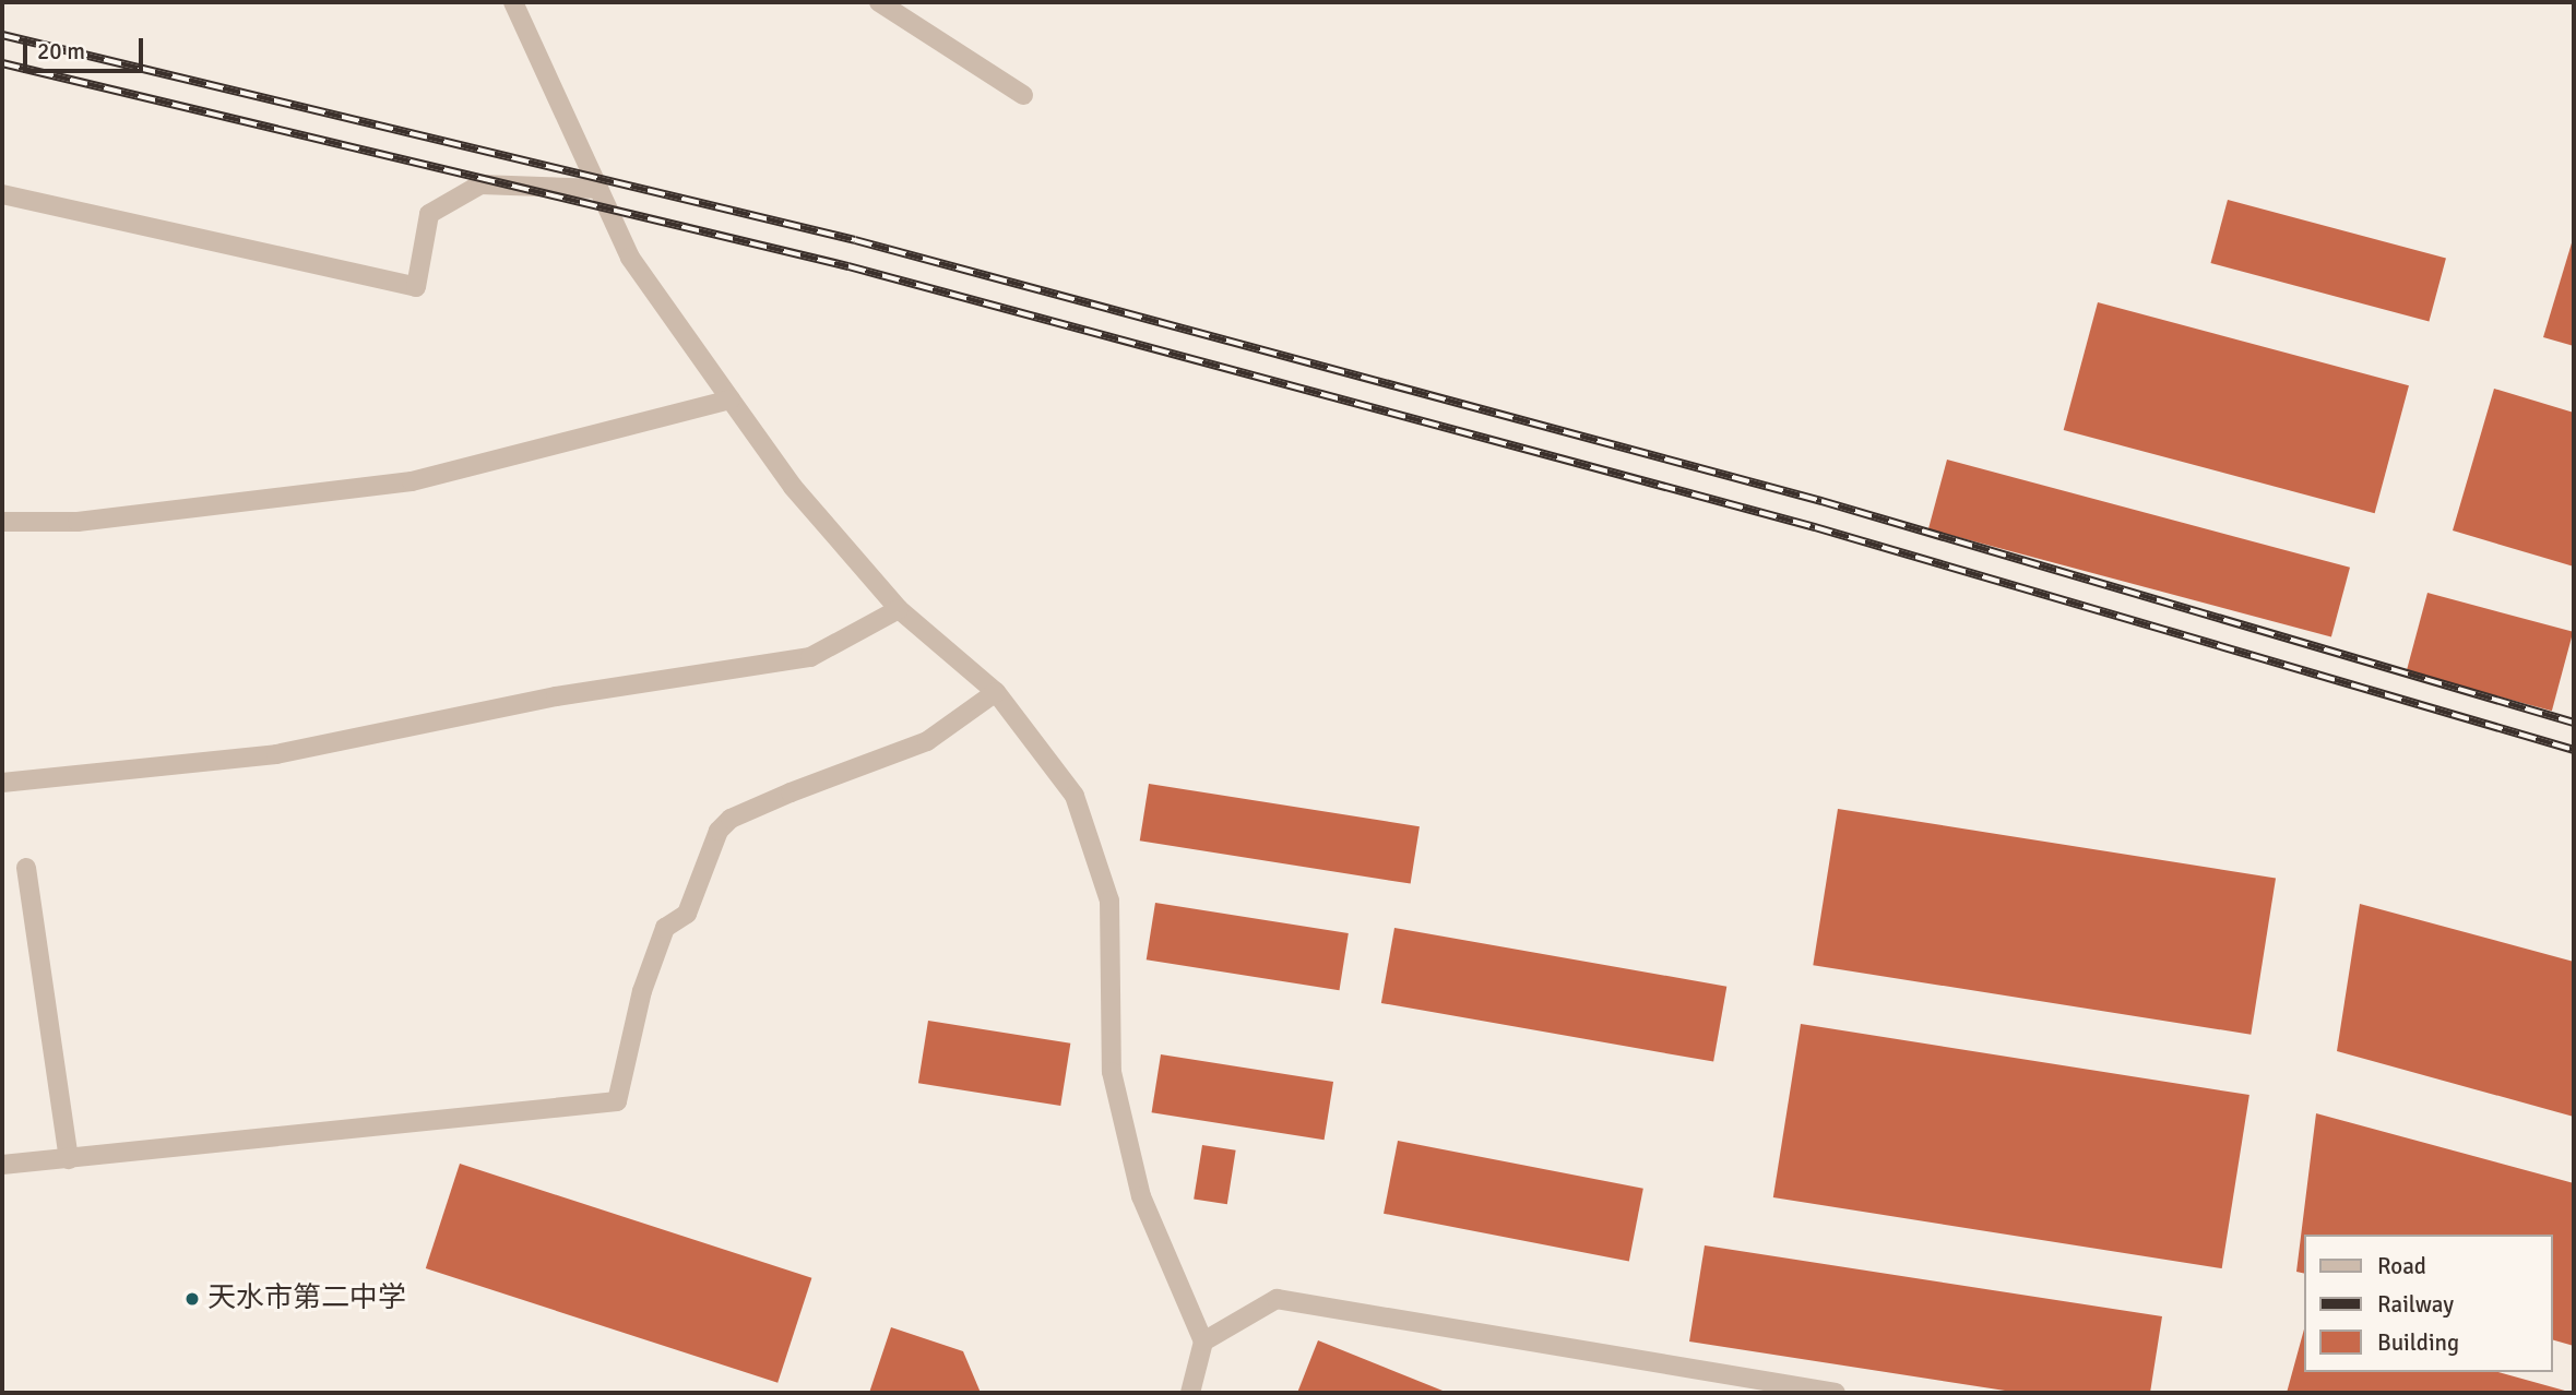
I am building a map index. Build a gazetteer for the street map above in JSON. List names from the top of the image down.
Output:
{
  "places": ["天水市第二中学"],
  "legend": ["Road", "Railway", "Building"],
  "scale_bar": "20 m"
}
